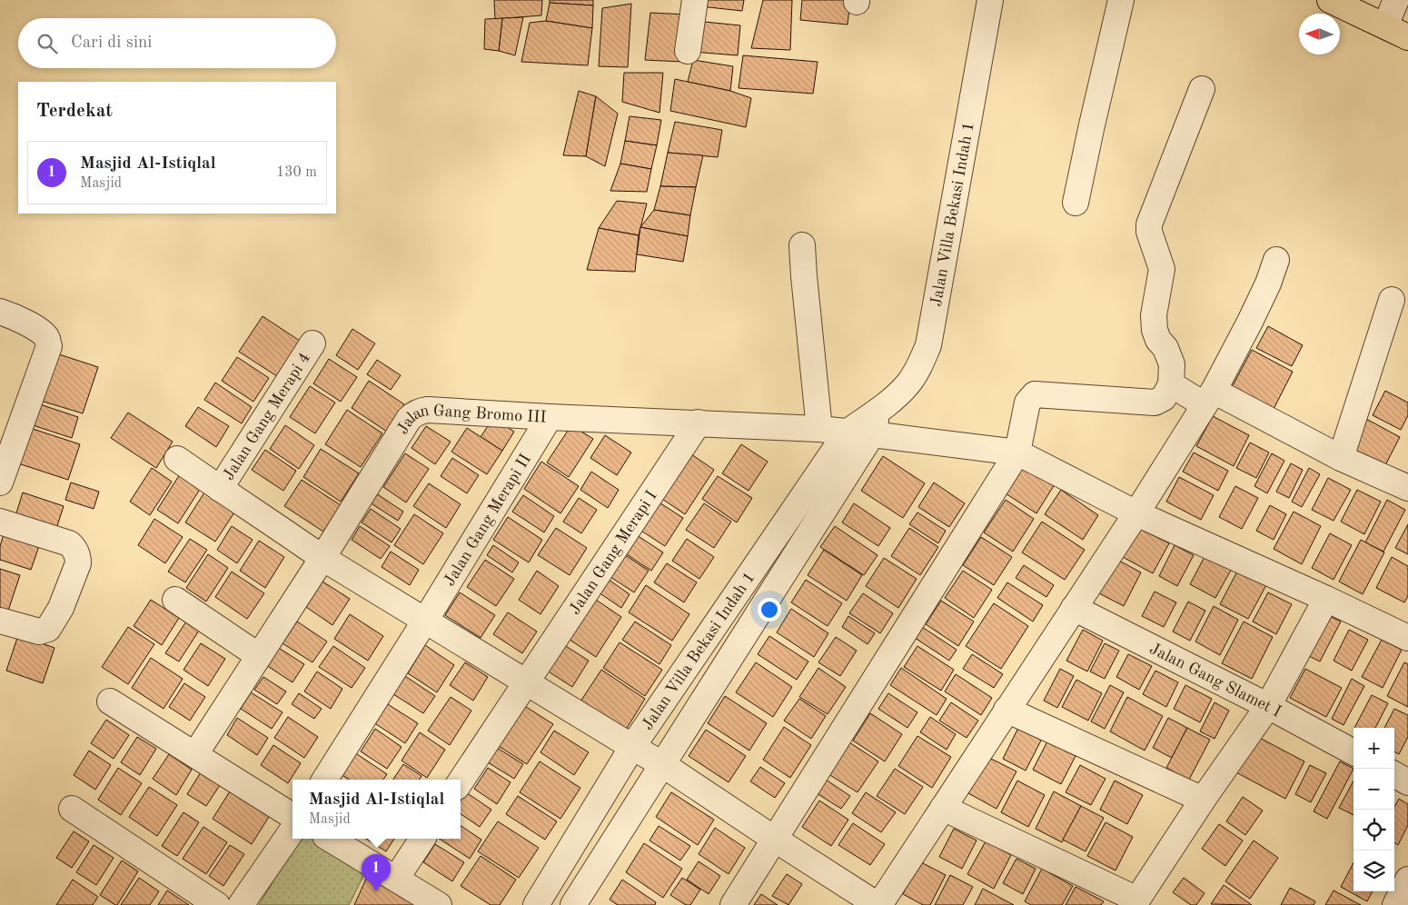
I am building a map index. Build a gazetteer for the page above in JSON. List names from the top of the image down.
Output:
{
  "streets": {
    "street": [
      "Jalan Villa Bekasi Indah 1",
      "Jalan Gang Merapi 4",
      "Jalan Gang Bromo III",
      "Jalan Gang Merapi II",
      "Jalan Gang Merapi I",
      "Jalan Gang Slamet I"
    ]
  },
  "crossings": [
    ["Jalan Villa Bekasi Indah 1", "Jalan Gang Bromo III"],
    ["Jalan Gang Bromo III", "Jalan Gang Merapi II"],
    ["Jalan Gang Bromo III", "Jalan Gang Merapi I"]
  ],
  "north": "left",
  "page": {
    "search": "Cari di sini",
    "heading": "Terdekat",
    "list": [
      {
        "mark": "1",
        "name": "Masjid Al-Istiqlal",
        "note": "Masjid",
        "value": "130 m"
      }
    ],
    "map_buttons": ["+", "−"],
    "popup": ["Masjid Al-Istiqlal", "Masjid"],
    "pins": "1"
  }
}
